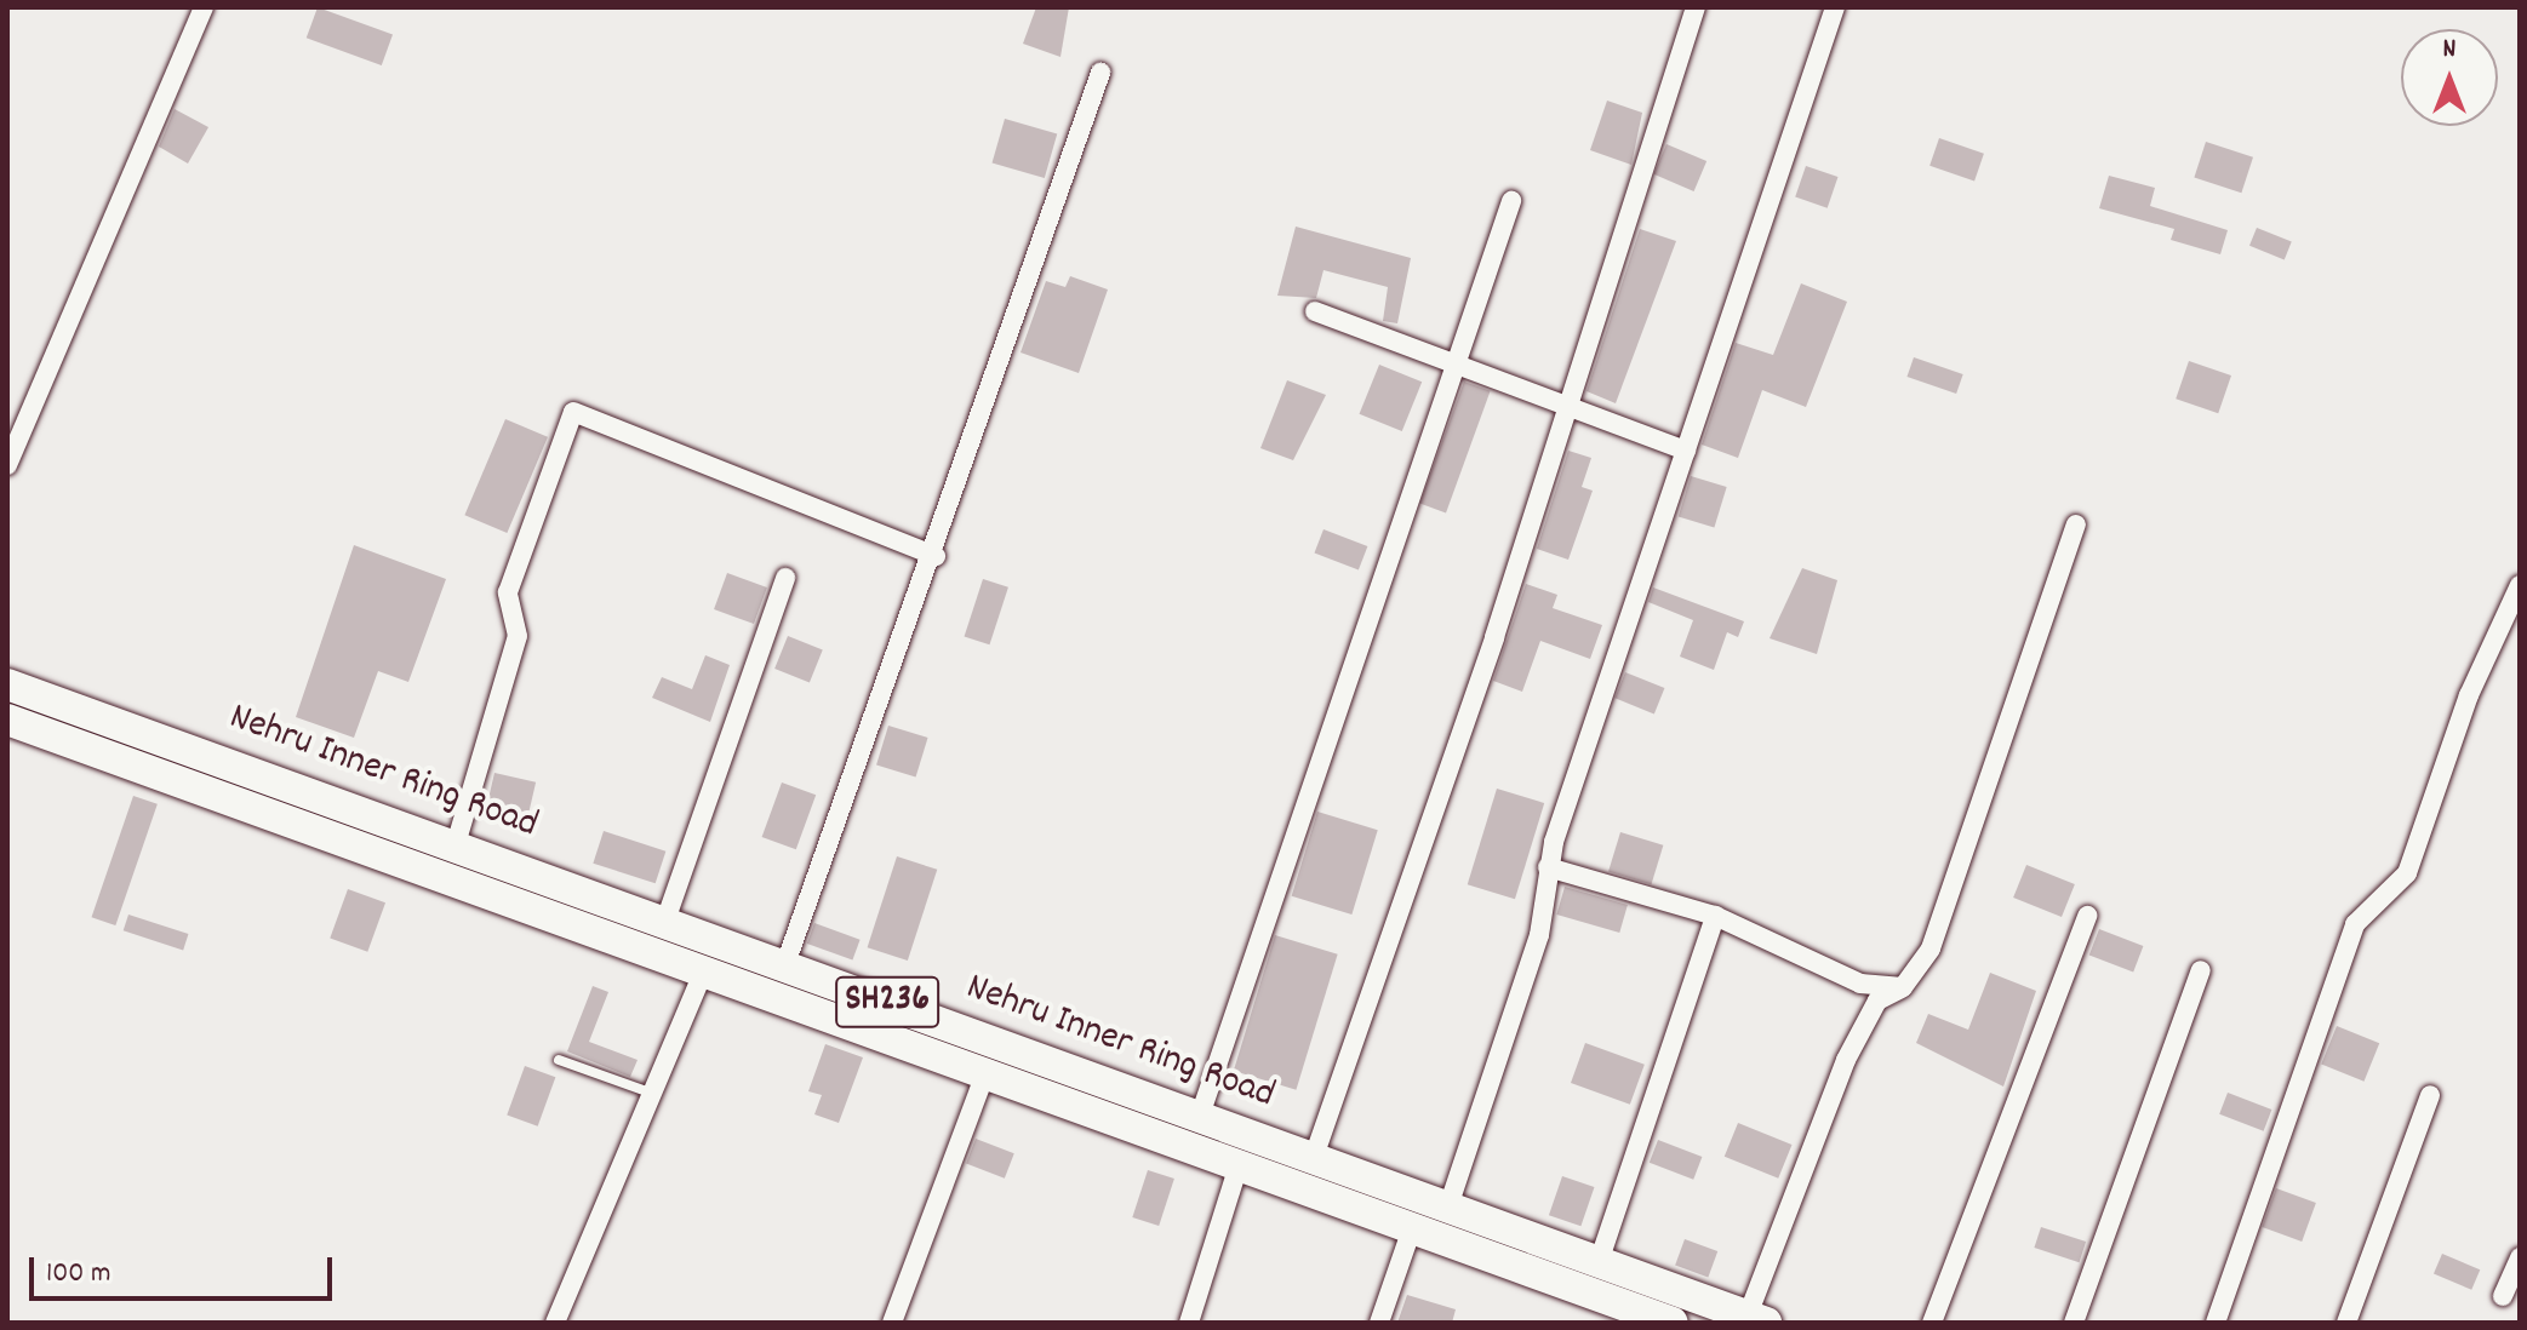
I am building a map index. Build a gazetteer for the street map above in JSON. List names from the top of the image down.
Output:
{
  "streets": {
    "main road": ["Nehru Inner Ring Road", "SH236"]
  },
  "scale_bar": "100 m",
  "north": "top"
}
